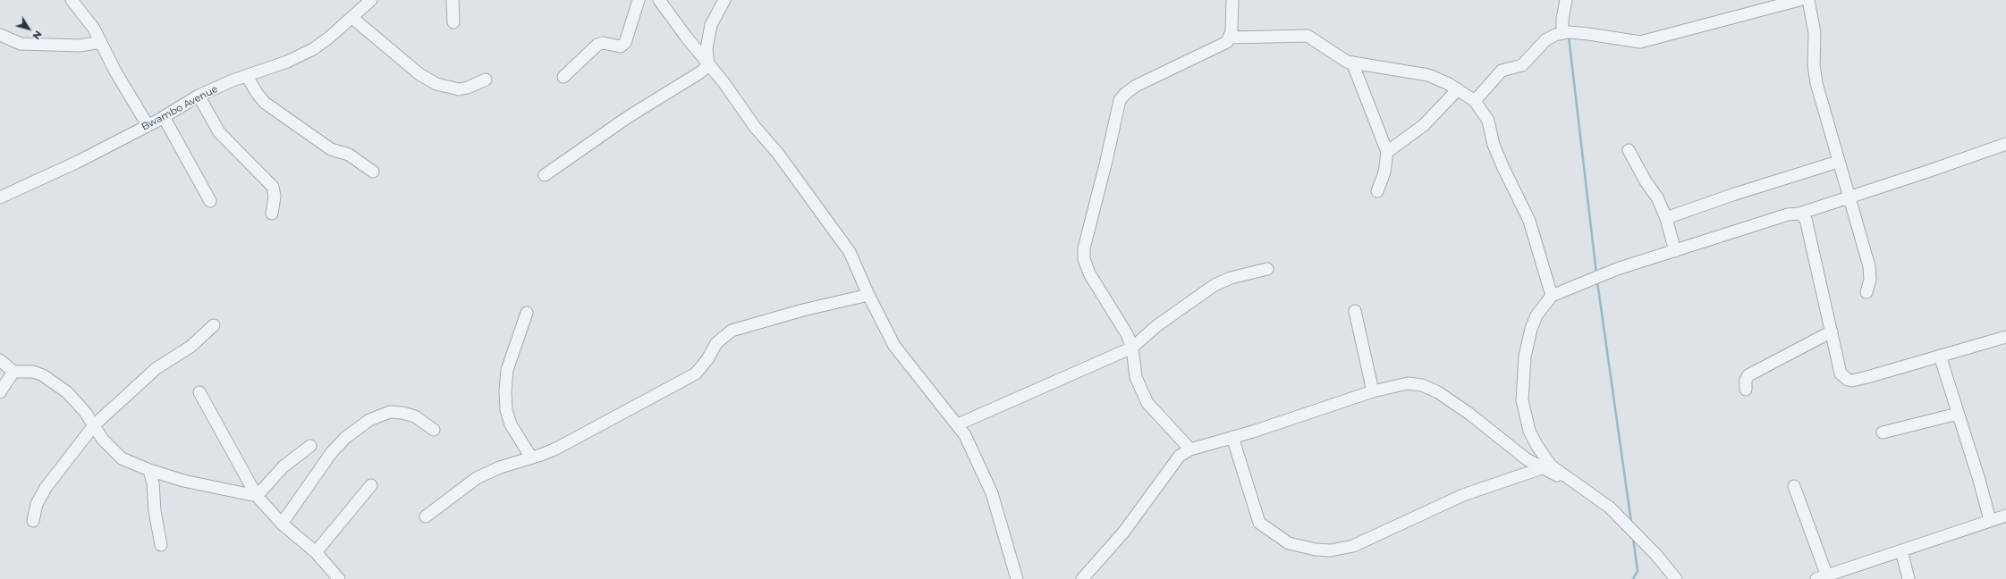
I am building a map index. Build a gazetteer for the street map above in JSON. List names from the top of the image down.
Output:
{
  "streets": {
    "street": ["Bwambo Avenue"]
  },
  "north": "bottom right"
}
